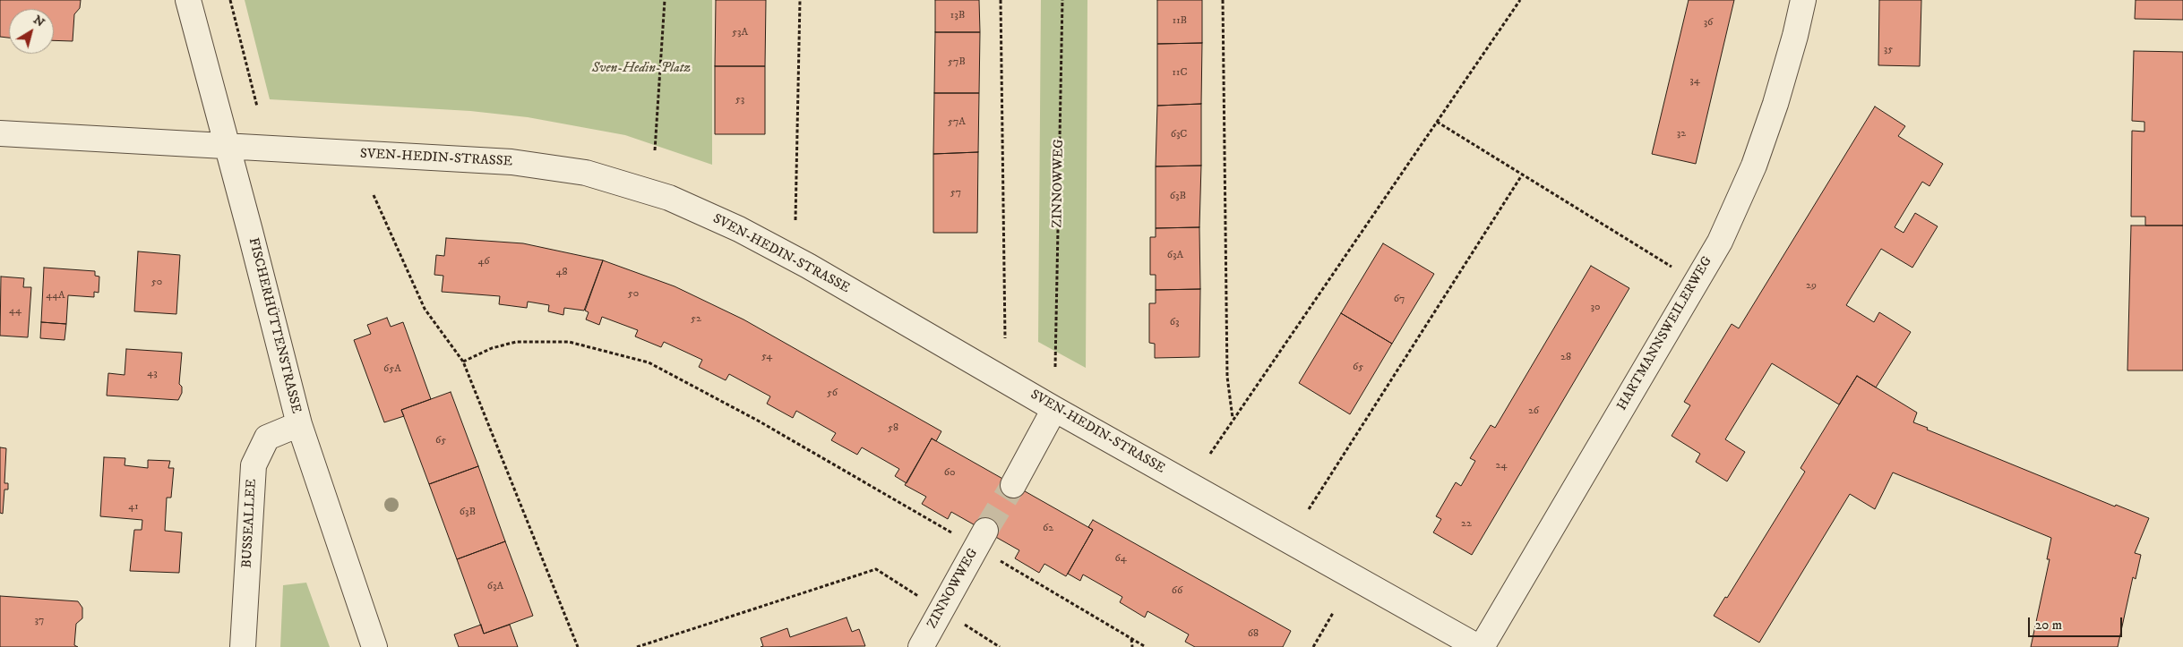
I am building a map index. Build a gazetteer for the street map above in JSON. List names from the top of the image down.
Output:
{
  "streets": {
    "street": [
      "SVEN-HEDIN-STRASSE",
      "ZINNOWWEG",
      "FISCHERHÜTTENSTRASSE",
      "HARTMANNSWEILERWEG",
      "BUSSEALLEE"
    ]
  },
  "crossings": [
    ["SVEN-HEDIN-STRASSE", "FISCHERHÜTTENSTRASSE"],
    ["FISCHERHÜTTENSTRASSE", "BUSSEALLEE"]
  ],
  "parks": ["Sven-Hedin-Platz"],
  "house_numbers": [
    "13B",
    "11B",
    "36",
    "53A",
    "35",
    "57B",
    "11C",
    "34",
    "53",
    "57A",
    "32",
    "63C",
    "57",
    "63B",
    "63A",
    "46",
    "48",
    "50",
    "29",
    "50",
    "44A",
    "67",
    "30",
    "44",
    "52",
    "63",
    "54",
    "28",
    "65",
    "65A",
    "43",
    "56",
    "26",
    "58",
    "65",
    "24",
    "60",
    "41",
    "63B",
    "22",
    "62",
    "64",
    "63A",
    "66",
    "37",
    "68"
  ],
  "scale_bar": "20 m",
  "north": "top right"
}
